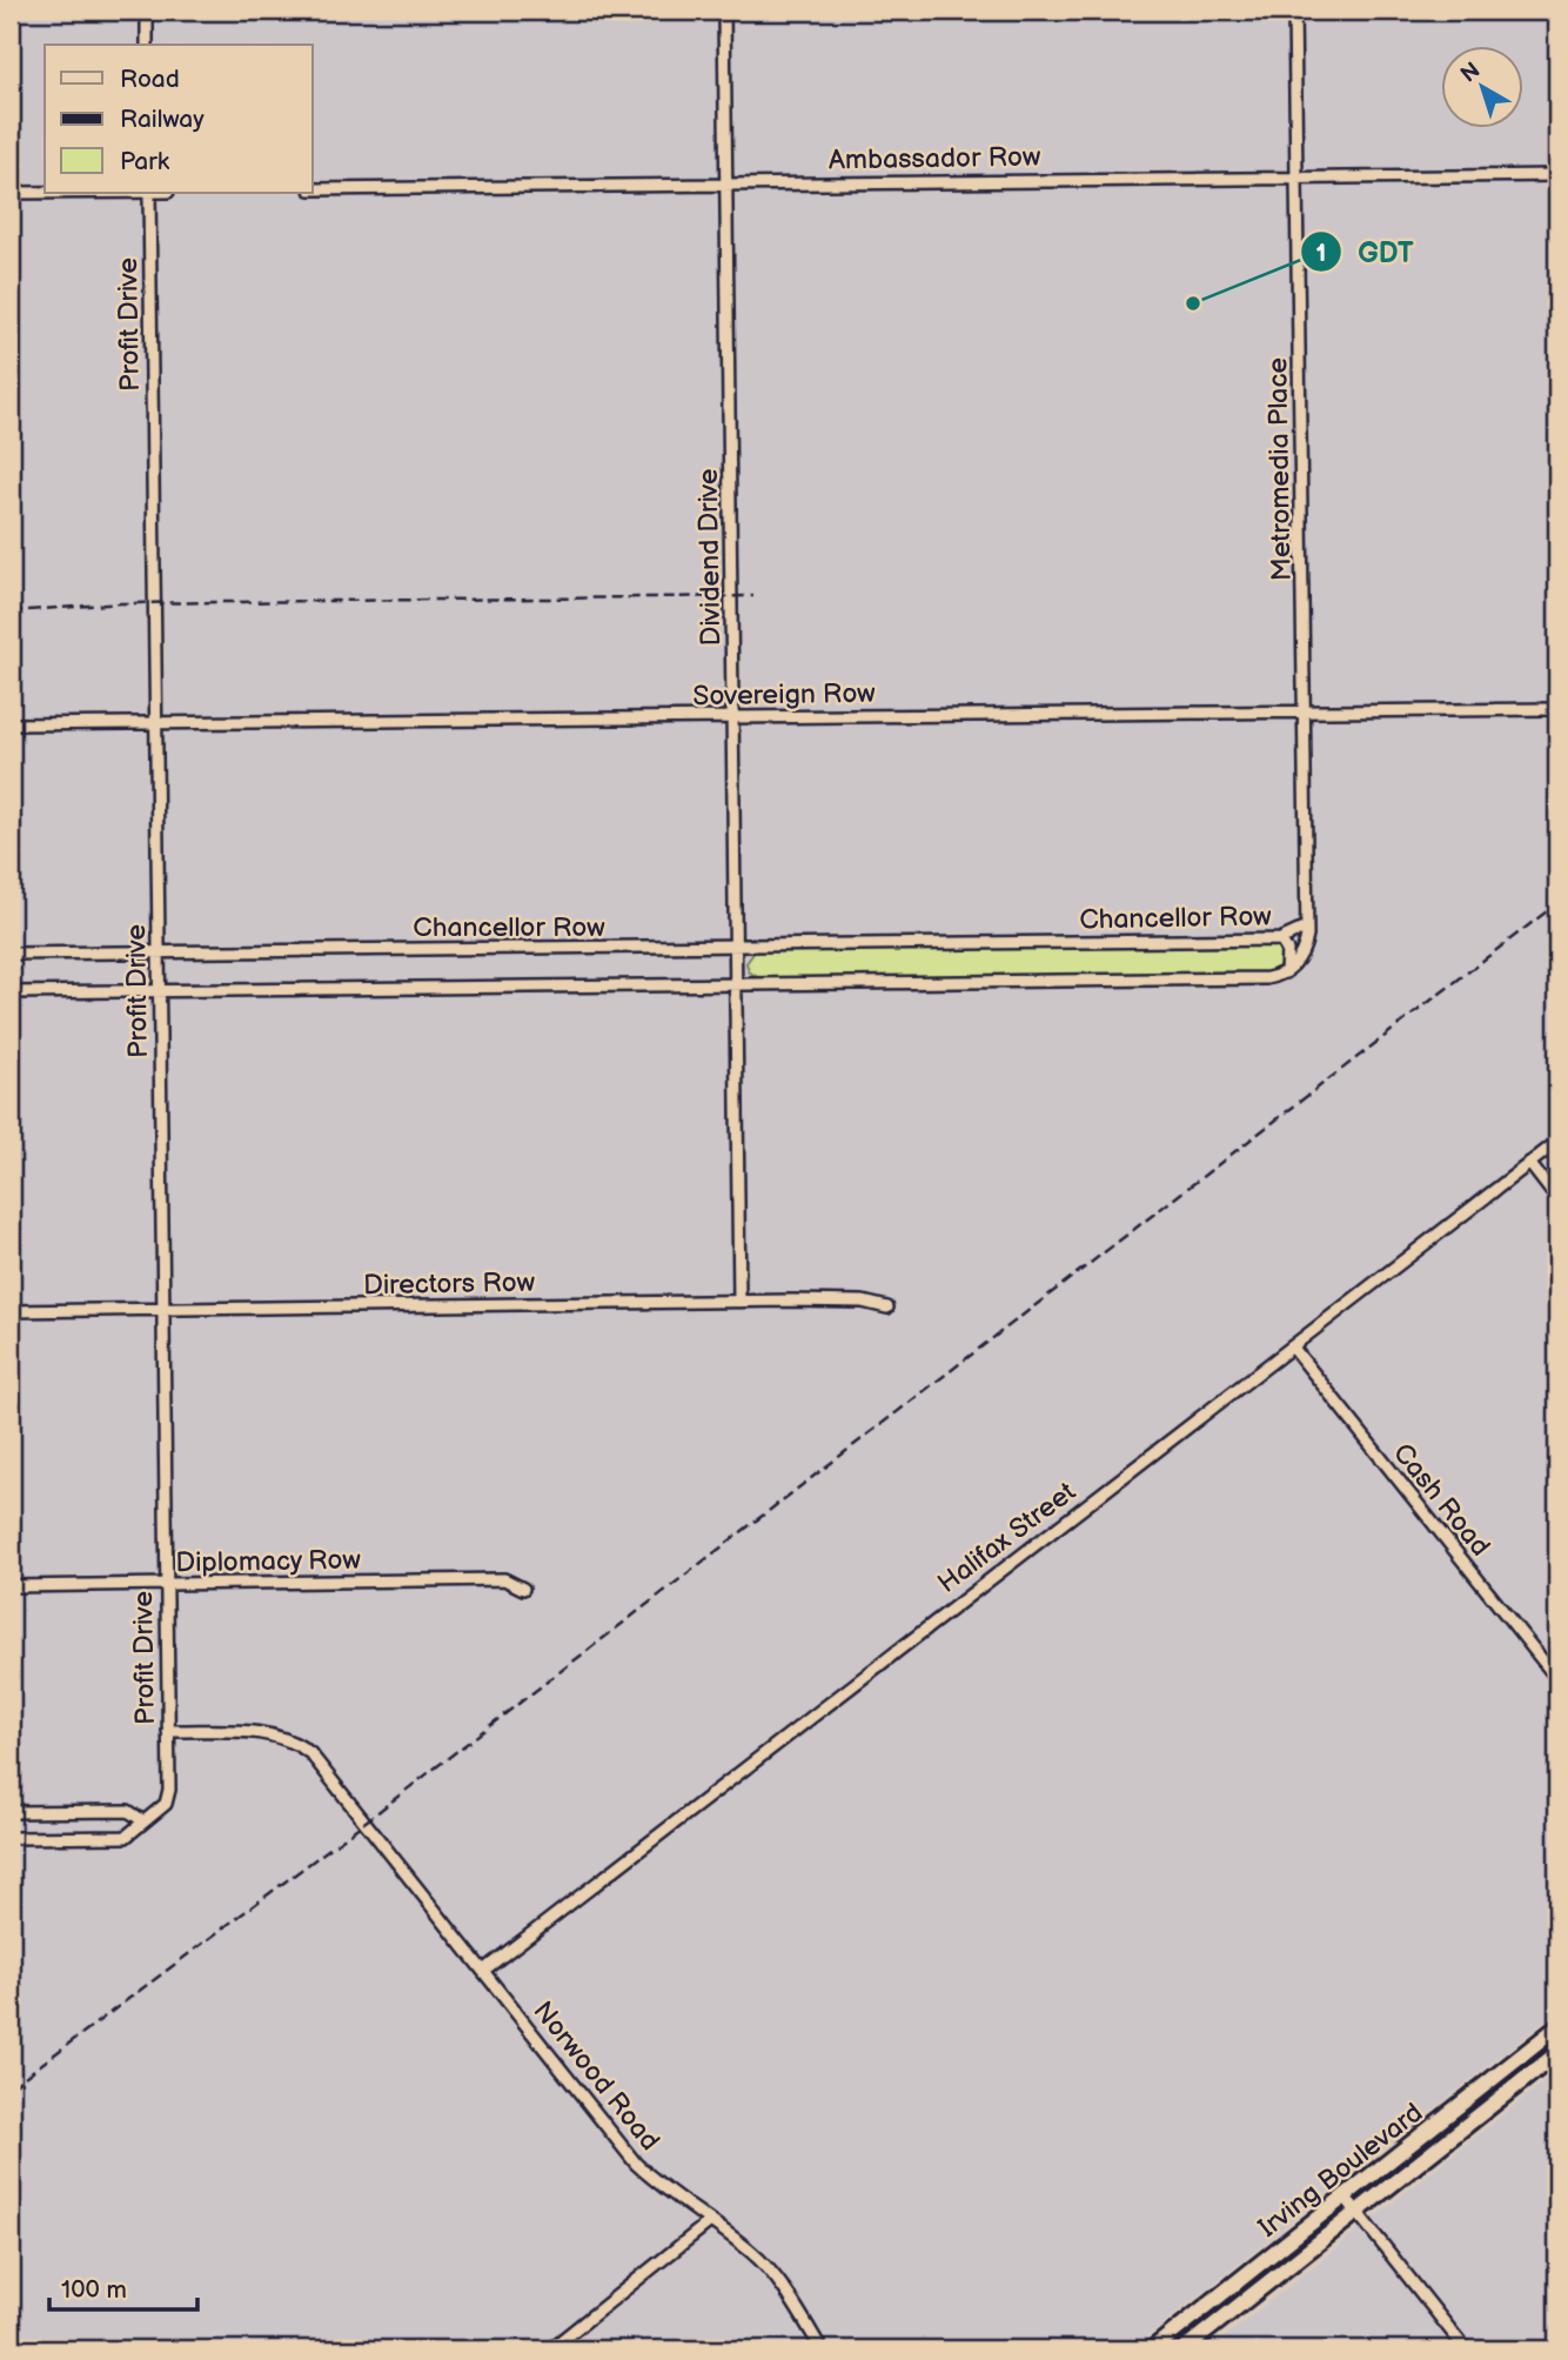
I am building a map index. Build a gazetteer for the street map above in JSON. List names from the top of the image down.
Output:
{
  "streets": {
    "main road": ["Irving Boulevard"],
    "street": [
      "Ambassador Row",
      "Profit Drive",
      "Metromedia Place",
      "Dividend Drive",
      "Sovereign Row",
      "Chancellor Row",
      "Directors Row",
      "Cash Road",
      "Halifax Street",
      "Diplomacy Row",
      "Norwood Road"
    ]
  },
  "crossings": [
    ["Ambassador Row", "Metromedia Place"],
    ["Ambassador Row", "Dividend Drive"],
    ["Profit Drive", "Sovereign Row"],
    ["Profit Drive", "Chancellor Row"],
    ["Profit Drive", "Directors Row"],
    ["Profit Drive", "Diplomacy Row"],
    ["Profit Drive", "Norwood Road"],
    ["Metromedia Place", "Sovereign Row"],
    ["Metromedia Place", "Chancellor Row"],
    ["Dividend Drive", "Sovereign Row"],
    ["Dividend Drive", "Chancellor Row"],
    ["Dividend Drive", "Directors Row"],
    ["Cash Road", "Halifax Street"],
    ["Halifax Street", "Norwood Road"]
  ],
  "places": ["GDT"],
  "legend": ["Road", "Railway", "Park"],
  "scale_bar": "100 m",
  "north": "top left"
}
